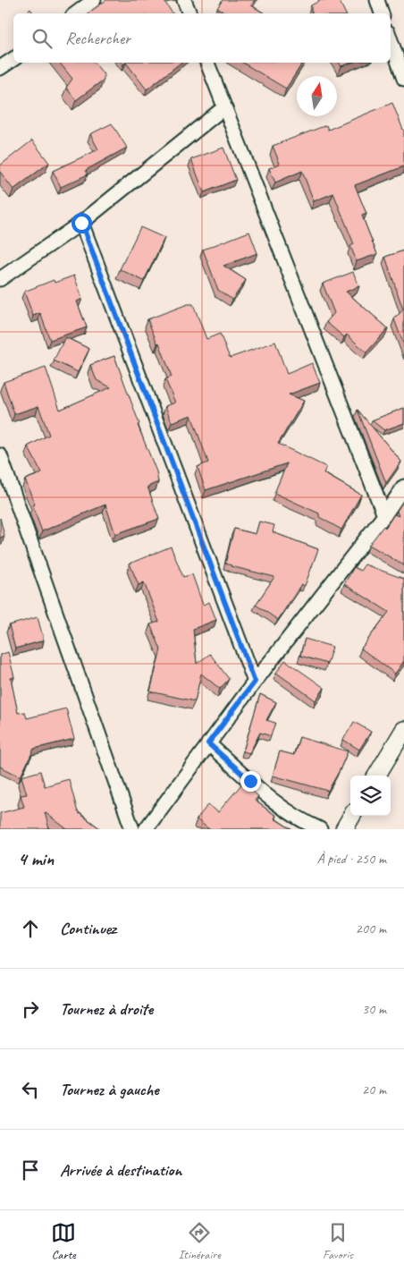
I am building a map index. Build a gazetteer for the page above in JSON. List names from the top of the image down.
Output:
{
  "north": "top",
  "page": {
    "search": "Rechercher",
    "heading": ["4 min", "À pied · 250 m"],
    "list": [
      ["Continuez", "200 m"],
      ["Tournez à droite", "30 m"],
      ["Tournez à gauche", "20 m"],
      "Arrivée à destination"
    ],
    "nav": ["Carte", "Itinéraire", "Favoris"]
  }
}
